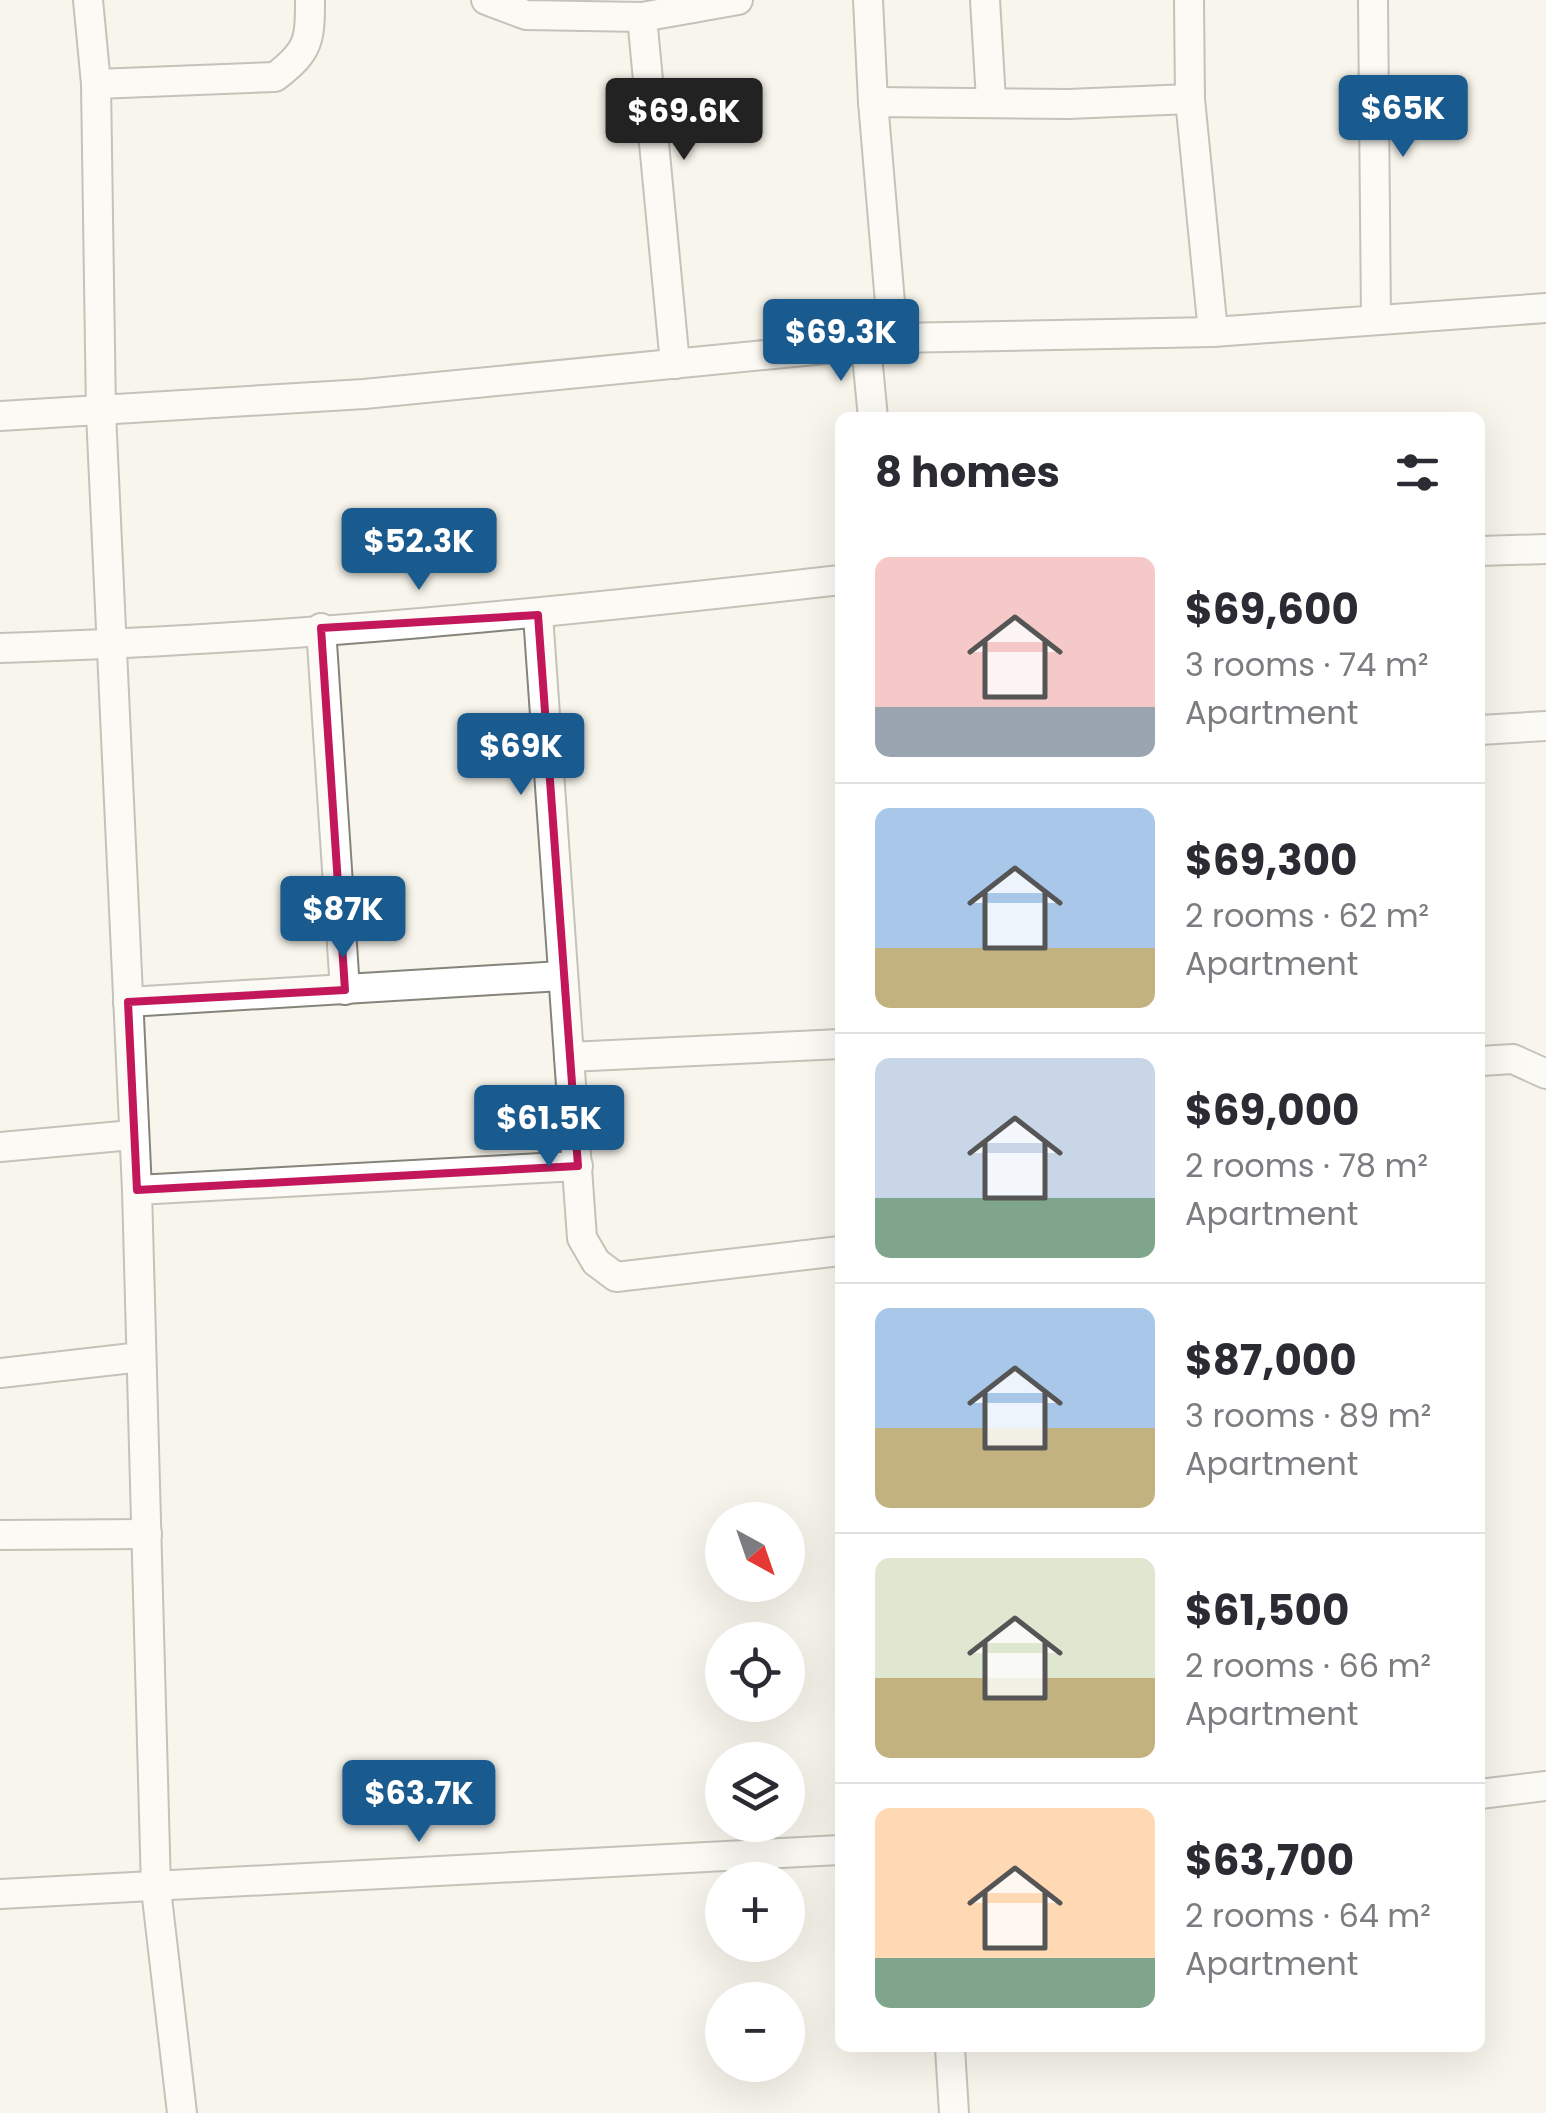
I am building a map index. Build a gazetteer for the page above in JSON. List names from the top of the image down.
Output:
{
  "north": "bottom right",
  "page": {
    "price": [
      "$65K",
      "$69.6K",
      "$69.3K",
      "$52.3K",
      "$69K",
      "$87K",
      "$61.5K",
      "$63.7K"
    ],
    "heading": "8 homes",
    "list": [
      {
        "name": "$69,600",
        "note": "3 rooms · 74 m² · Apartment"
      },
      {
        "name": "$69,300",
        "note": "2 rooms · 62 m² · Apartment"
      },
      {
        "name": "$69,000",
        "note": "2 rooms · 78 m² · Apartment"
      },
      {
        "name": "$87,000",
        "note": "3 rooms · 89 m² · Apartment"
      },
      {
        "name": "$61,500",
        "note": "2 rooms · 66 m² · Apartment"
      },
      {
        "name": "$63,700",
        "note": "2 rooms · 64 m² · Apartment"
      }
    ],
    "map_buttons": ["+", "−"]
  }
}
